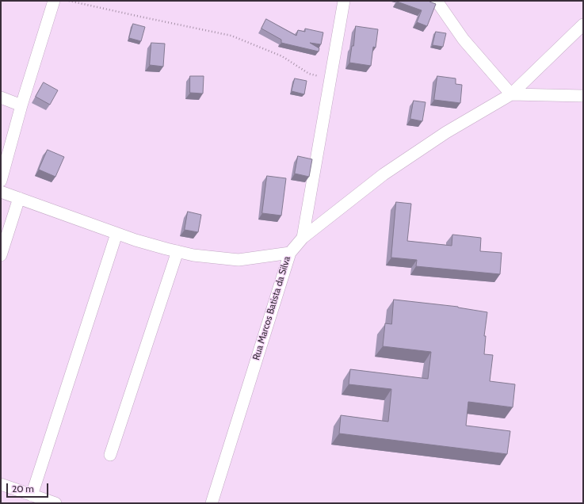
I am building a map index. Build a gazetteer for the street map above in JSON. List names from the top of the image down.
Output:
{
  "streets": {
    "street": ["Rua Marcos Batista da Silva"]
  },
  "scale_bar": "20 m"
}
